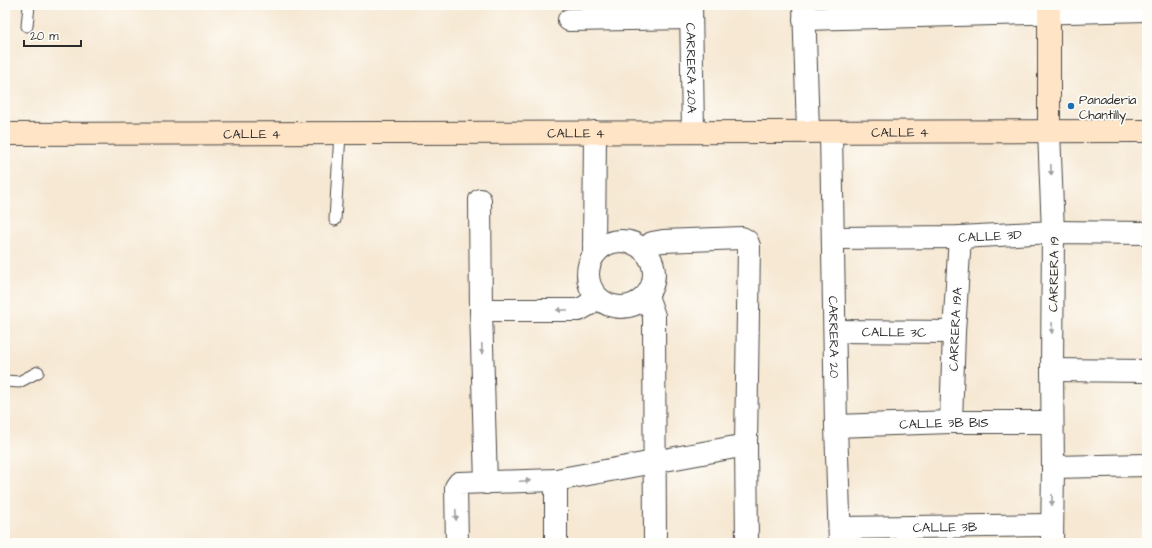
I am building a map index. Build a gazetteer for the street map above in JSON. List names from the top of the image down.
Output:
{
  "streets": {
    "street": [
      "CARRERA 20A",
      "CALLE 4",
      "CALLE 3D",
      "CARRERA 19",
      "CARRERA 19A",
      "CALLE 3C",
      "CARRERA 20",
      "CALLE 3B BIS",
      "CALLE 3B"
    ]
  },
  "crossings": [
    ["CARRERA 20A", "CALLE 4"],
    ["CALLE 4", "CARRERA 19"],
    ["CALLE 4", "CARRERA 20"],
    ["CALLE 3D", "CARRERA 19"],
    ["CALLE 3D", "CARRERA 19A"],
    ["CALLE 3D", "CARRERA 20"],
    ["CARRERA 19", "CALLE 3B BIS"],
    ["CARRERA 19", "CALLE 3B"],
    ["CARRERA 19A", "CALLE 3C"],
    ["CARRERA 19A", "CALLE 3B BIS"],
    ["CALLE 3C", "CARRERA 20"],
    ["CARRERA 20", "CALLE 3B BIS"],
    ["CARRERA 20", "CALLE 3B"]
  ],
  "one_way": ["CARRERA 19"],
  "places": ["Panadería Chantilly"],
  "scale_bar": "20 m"
}
